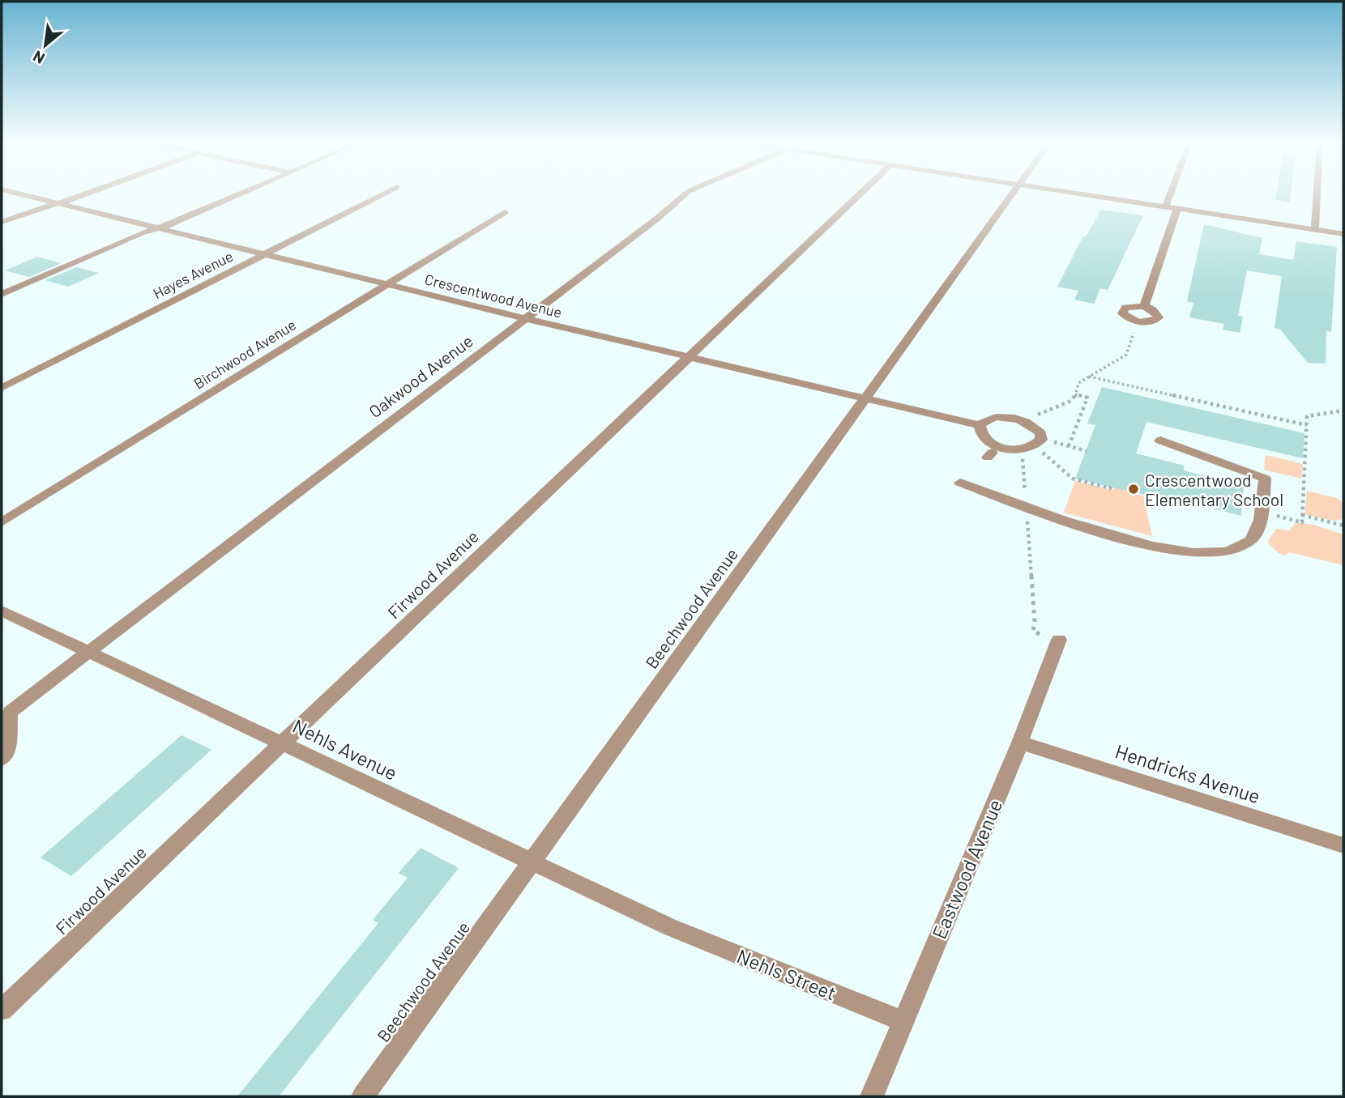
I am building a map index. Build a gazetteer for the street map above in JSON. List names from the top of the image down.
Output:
{
  "streets": {
    "street": [
      "Hayes Avenue",
      "Crescentwood Avenue",
      "Birchwood Avenue",
      "Oakwood Avenue",
      "Firwood Avenue",
      "Beechwood Avenue",
      "Nehls Avenue",
      "Hendricks Avenue",
      "Eastwood Avenue",
      "Nehls Street"
    ]
  },
  "crossings": [
    ["Hayes Avenue", "Crescentwood Avenue"],
    ["Crescentwood Avenue", "Birchwood Avenue"],
    ["Crescentwood Avenue", "Oakwood Avenue"],
    ["Crescentwood Avenue", "Firwood Avenue"],
    ["Crescentwood Avenue", "Beechwood Avenue"],
    ["Oakwood Avenue", "Nehls Avenue"],
    ["Firwood Avenue", "Nehls Avenue"],
    ["Beechwood Avenue", "Nehls Avenue"],
    ["Nehls Avenue", "Nehls Street"],
    ["Hendricks Avenue", "Eastwood Avenue"],
    ["Eastwood Avenue", "Nehls Street"]
  ],
  "places": ["Crescentwood Elementary School"],
  "north": "bottom left"
}
